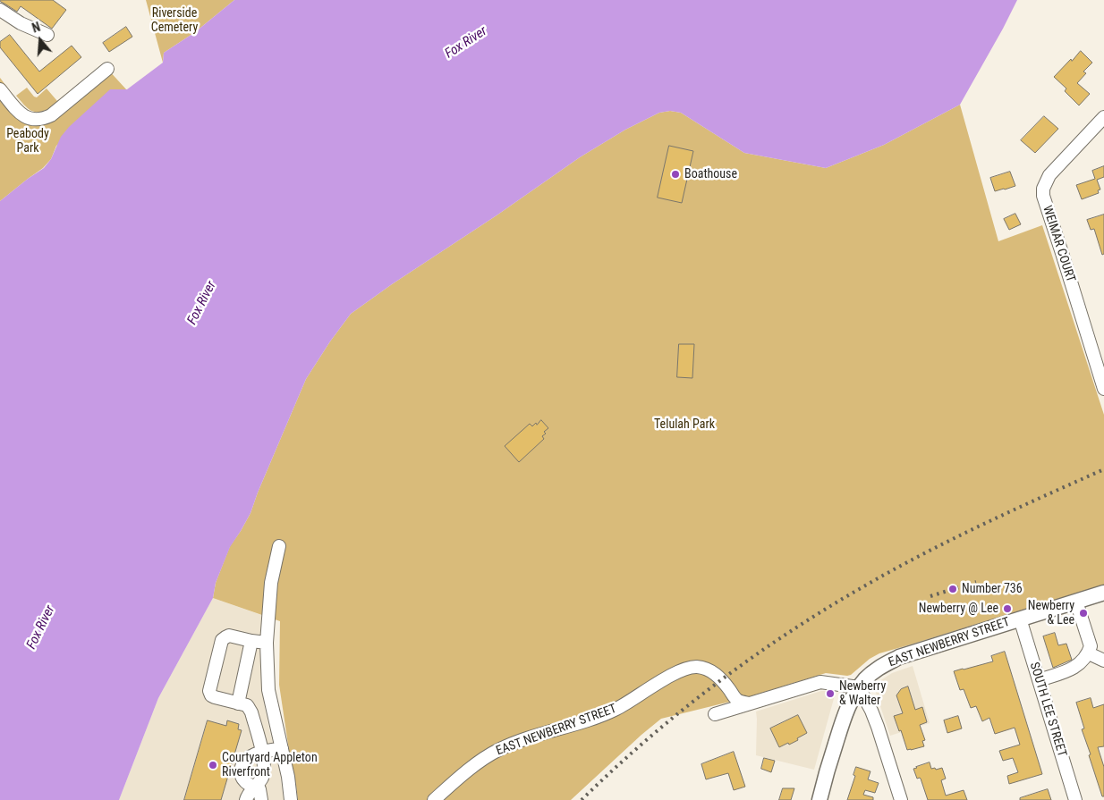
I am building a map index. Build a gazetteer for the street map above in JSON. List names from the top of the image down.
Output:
{
  "streets": {
    "main road": ["EAST NEWBERRY STREET"],
    "street": ["WEIMAR COURT", "SOUTH LEE STREET"]
  },
  "crossings": [
    ["EAST NEWBERRY STREET", "SOUTH LEE STREET"]
  ],
  "water": ["Fox River"],
  "parks": ["Riverside Cemetery", "Peabody Park", "Telulah Park"],
  "places": [
    "Boathouse",
    "Number 736",
    "Newberry @ Lee",
    "Newberry & Lee",
    "Newberry & Walter",
    "Courtyard Appleton Riverfront"
  ],
  "north": "top"
}
